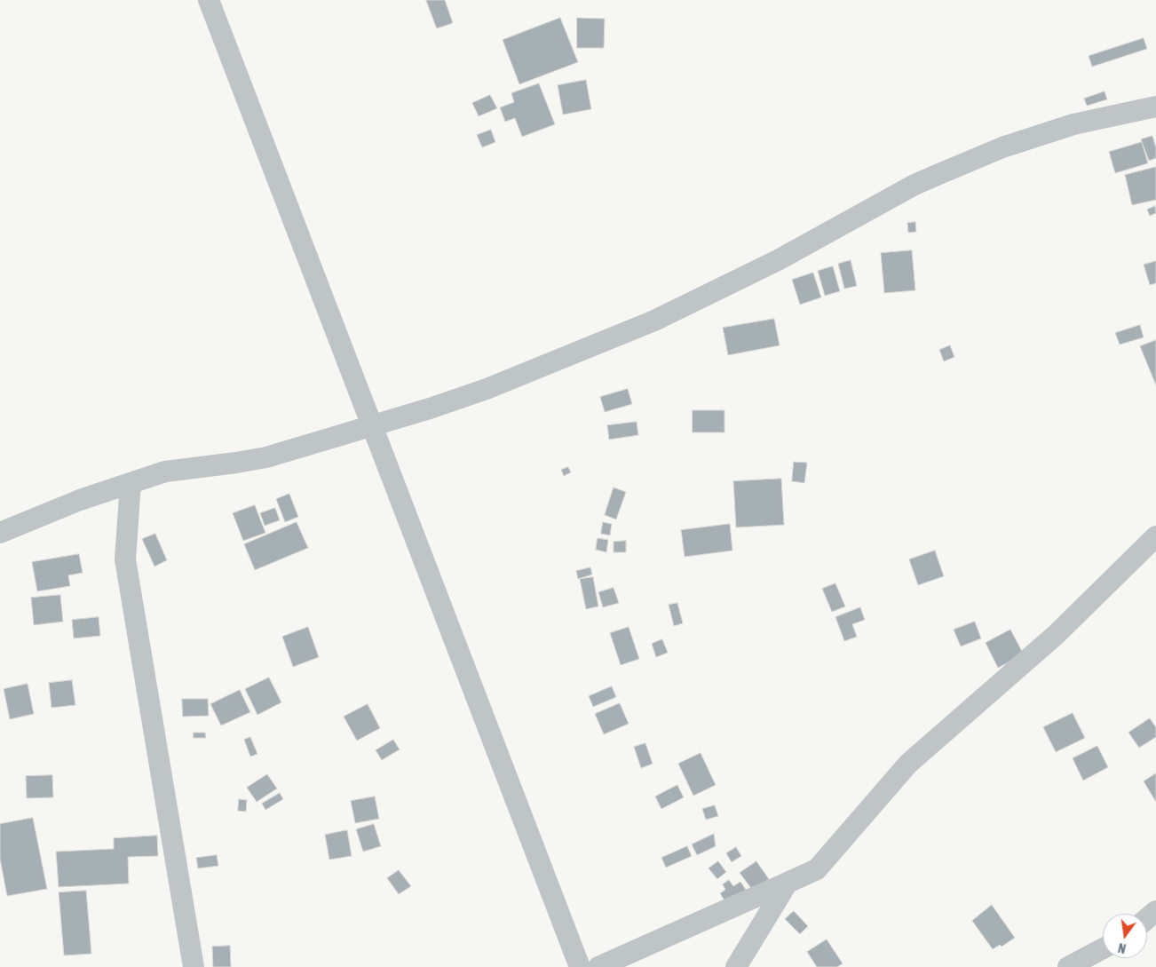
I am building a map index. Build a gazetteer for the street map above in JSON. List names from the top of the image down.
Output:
{
  "north": "bottom"
}
